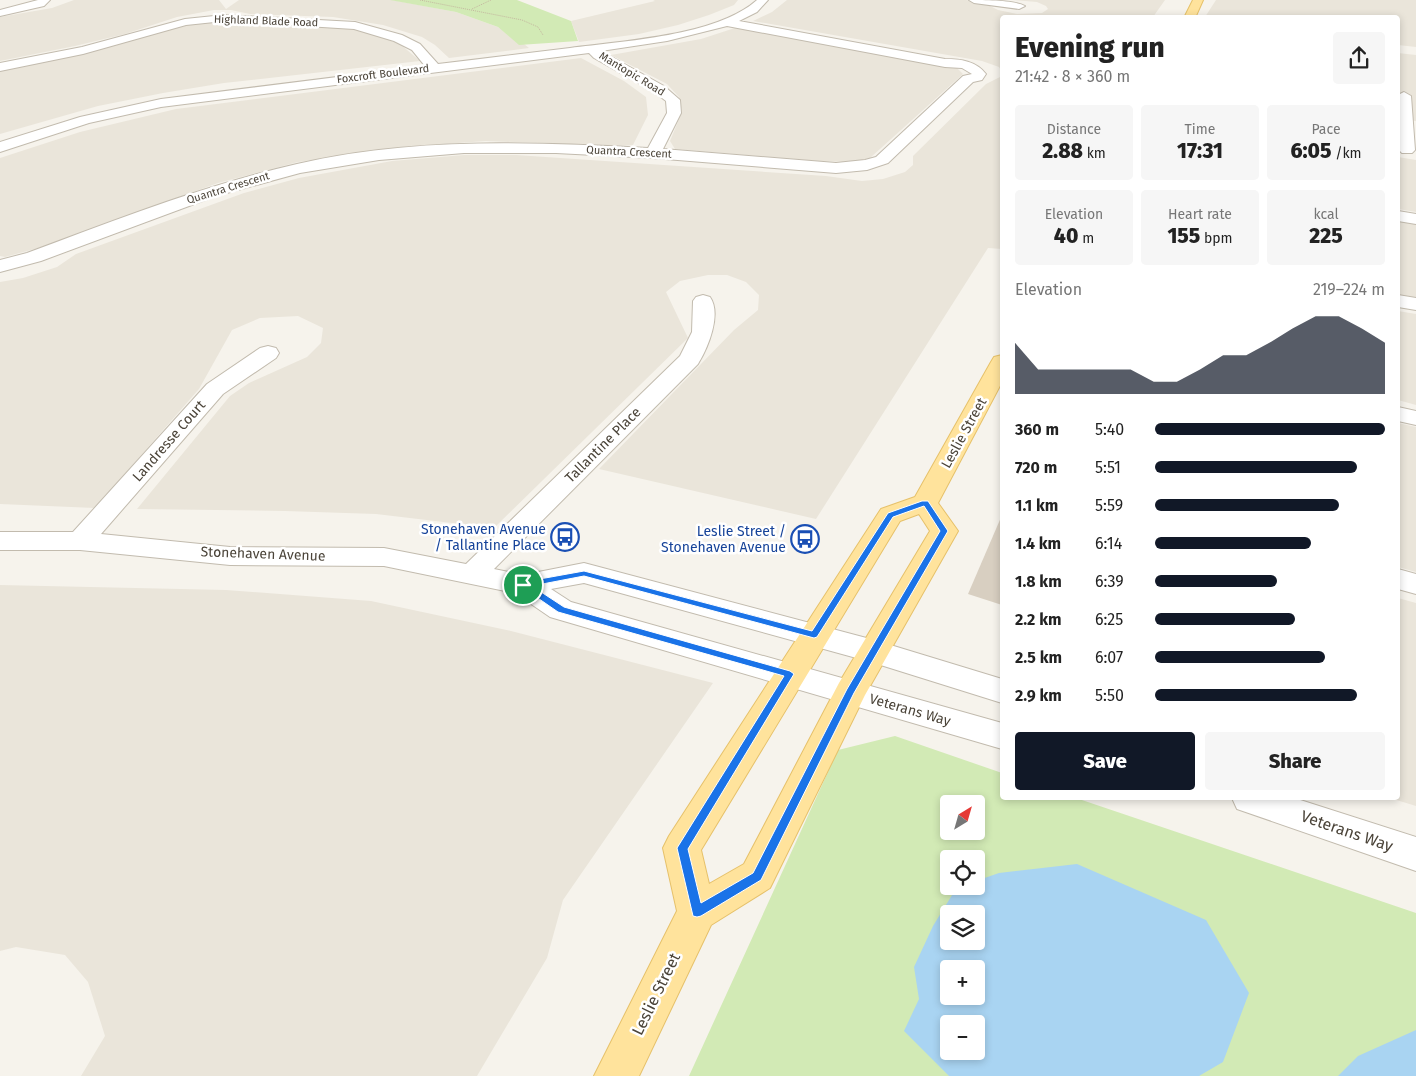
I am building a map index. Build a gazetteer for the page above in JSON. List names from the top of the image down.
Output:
{
  "streets": {
    "main road": ["Leslie Street"],
    "street": [
      "Highland Blade Road",
      "Foxcroft Boulevard",
      "Mantopic Road",
      "Quantra Crescent",
      "Landresse Court",
      "Tallantine Place",
      "Stonehaven Avenue",
      "Veterans Way"
    ]
  },
  "crossings": [
    ["Highland Blade Road", "Foxcroft Boulevard"],
    ["Foxcroft Boulevard", "Mantopic Road"],
    ["Foxcroft Boulevard", "Quantra Crescent"],
    ["Mantopic Road", "Quantra Crescent"],
    ["Landresse Court", "Stonehaven Avenue"],
    ["Tallantine Place", "Stonehaven Avenue"],
    ["Stonehaven Avenue", "Veterans Way"]
  ],
  "places": {
    "bus stop": ["Stonehaven Avenue / Tallantine Place", "Leslie Street / Stonehaven Avenue"]
  },
  "north": "top right",
  "page": {
    "heading": ["Evening run", "21:42 · 8 × 360 m"],
    "stats": [
      ["Distance", "2.88 km"],
      ["Time", "17:31"],
      ["Pace", "6:05 /km"],
      ["Elevation", "40 m"],
      ["Heart rate", "155 bpm"],
      ["kcal", "225"]
    ],
    "chart": ["Elevation", "219–224 m"],
    "list": [
      {
        "name": "360 m",
        "note": "5:40"
      },
      {
        "name": "720 m",
        "note": "5:51"
      },
      {
        "name": "1.1 km",
        "note": "5:59"
      },
      {
        "name": "1.4 km",
        "note": "6:14"
      },
      {
        "name": "1.8 km",
        "note": "6:39"
      },
      {
        "name": "2.2 km",
        "note": "6:25"
      },
      {
        "name": "2.5 km",
        "note": "6:07"
      },
      {
        "name": "2.9 km",
        "note": "5:50"
      }
    ],
    "buttons": ["Save", "Share"],
    "map_buttons": ["+", "−"]
  }
}
